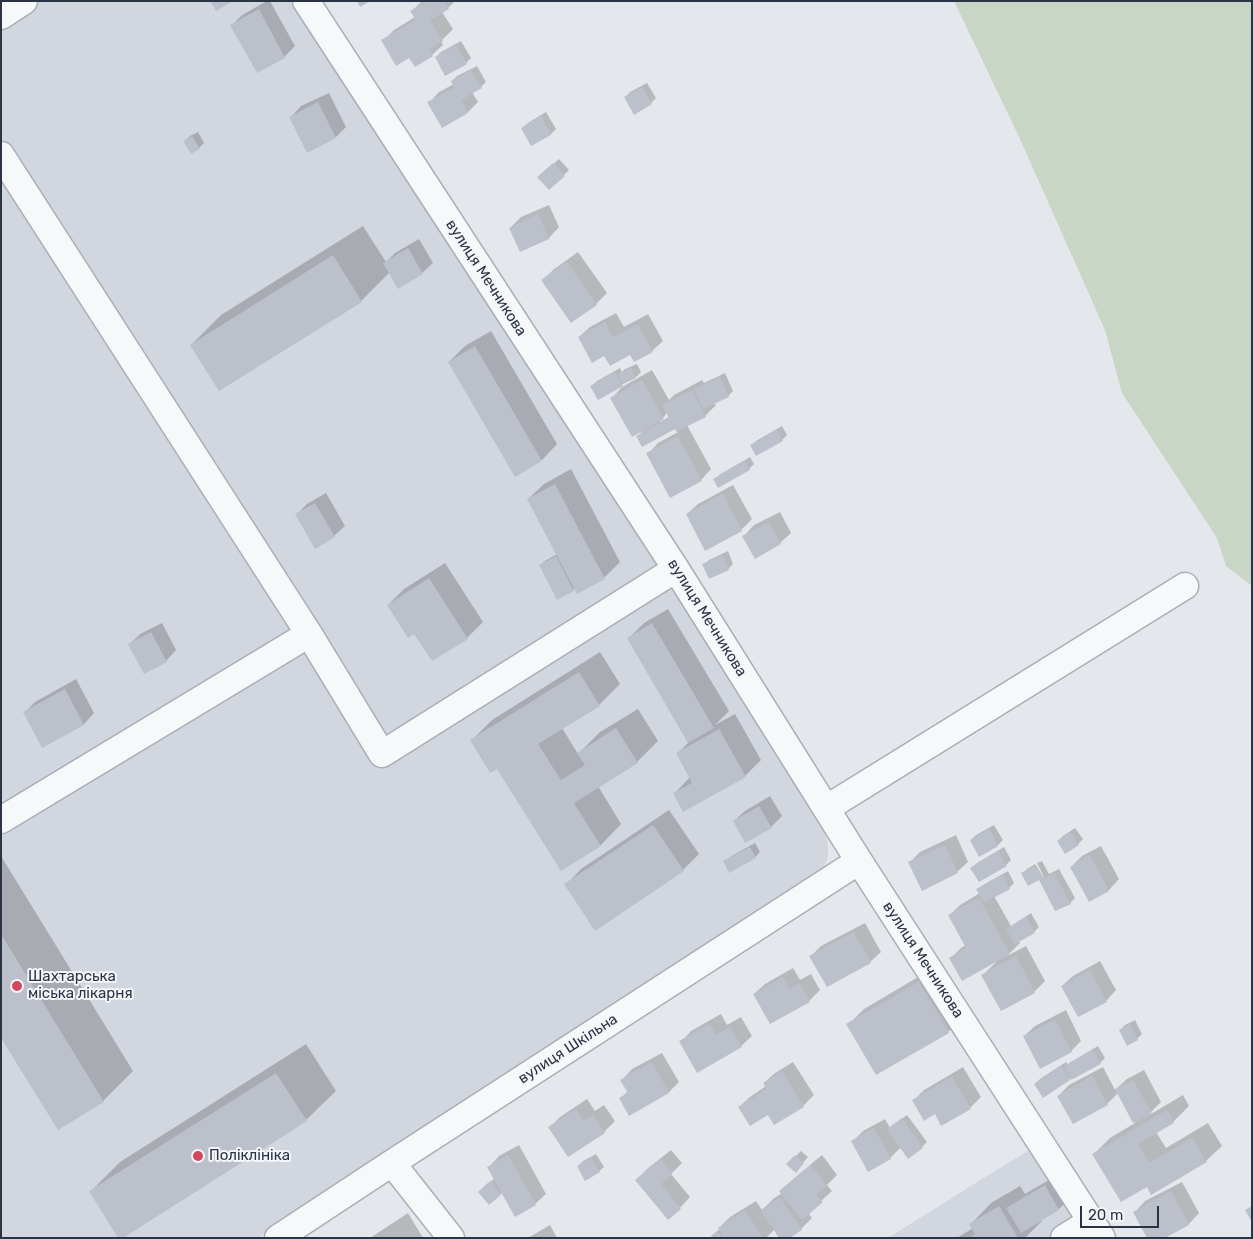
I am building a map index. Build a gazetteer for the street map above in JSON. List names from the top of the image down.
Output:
{
  "streets": {
    "street": ["вулиця Мечникова", "вулиця Шкільна"]
  },
  "crossings": [
    ["вулиця Мечникова", "вулиця Шкільна"]
  ],
  "places": ["Шахтарська міська лікарня", "Поліклініка"],
  "scale_bar": "20 m"
}
